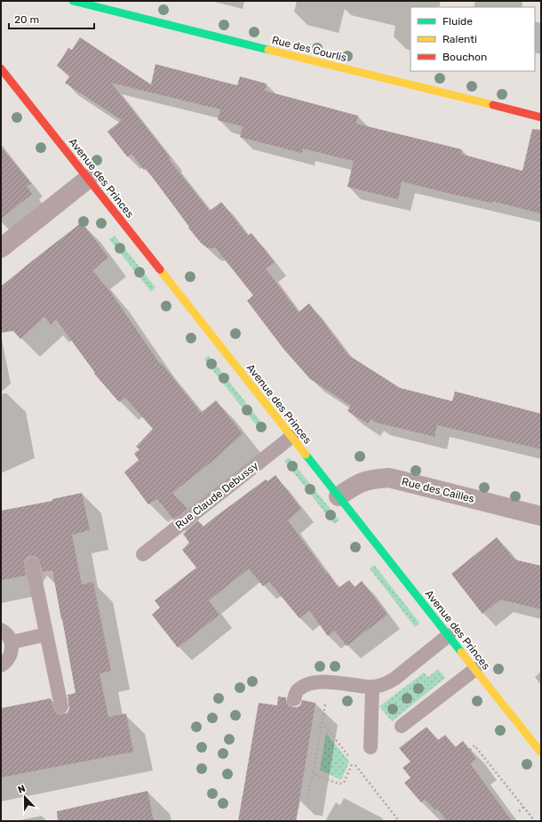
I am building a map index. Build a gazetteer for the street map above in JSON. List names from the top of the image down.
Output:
{
  "streets": {
    "main road": ["Rue des Courlis", "Avenue des Princes"],
    "street": ["Rue des Cailles"],
    "lane": ["Rue Claude Debussy"]
  },
  "crossings": [
    ["Avenue des Princes", "Rue des Cailles"],
    ["Avenue des Princes", "Rue Claude Debussy"]
  ],
  "legend": ["Fluide", "Ralenti", "Bouchon"],
  "scale_bar": "20 m",
  "north": "top"
}
